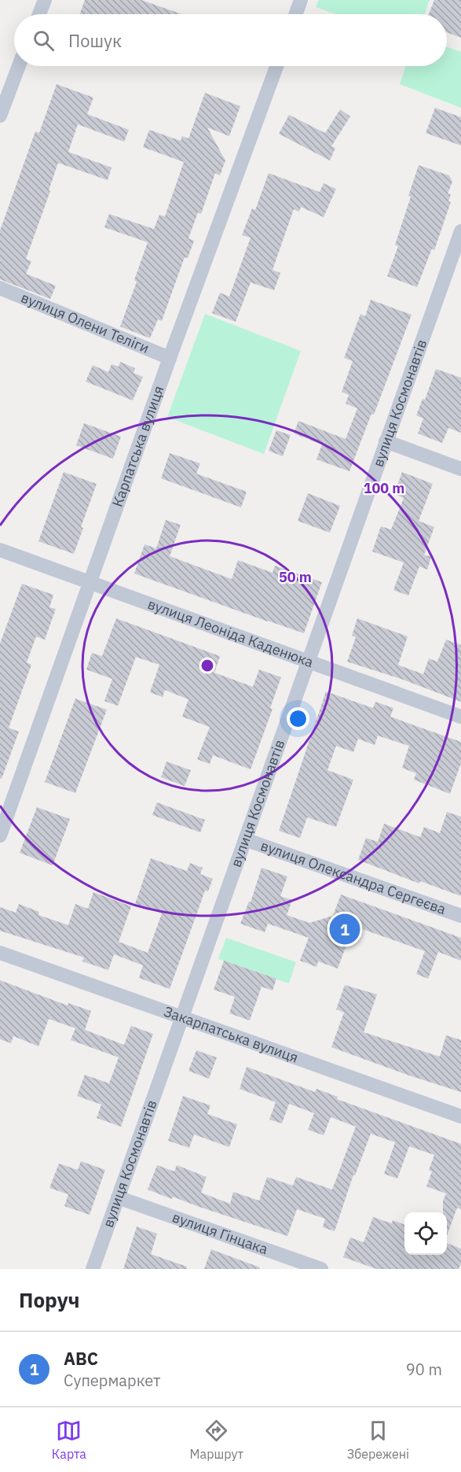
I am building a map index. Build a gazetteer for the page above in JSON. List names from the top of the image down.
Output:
{
  "streets": {
    "street": [
      "вулиця Олени Теліги",
      "вулиця Космонавтів",
      "Карпатська вулиця",
      "вулиця Леоніда Каденюка",
      "вулиця Олександра Сергеєва",
      "Закарпатська вулиця",
      "вулиця Гінцака"
    ]
  },
  "crossings": [
    ["вулиця Олени Теліги", "Карпатська вулиця"],
    ["вулиця Космонавтів", "вулиця Леоніда Каденюка"],
    ["вулиця Космонавтів", "вулиця Олександра Сергеєва"],
    ["вулиця Космонавтів", "Закарпатська вулиця"],
    ["вулиця Космонавтів", "вулиця Гінцака"],
    ["Карпатська вулиця", "вулиця Леоніда Каденюка"]
  ],
  "page": {
    "search": "Пошук",
    "pins": "1",
    "heading": "Поруч",
    "list": [
      {
        "mark": "1",
        "name": "ABC",
        "note": "Супермаркет",
        "value": "90 m"
      }
    ],
    "nav": ["Карта", "Маршрут", "Збережені"]
  },
  "rings": ["100 m", "50 m"]
}
